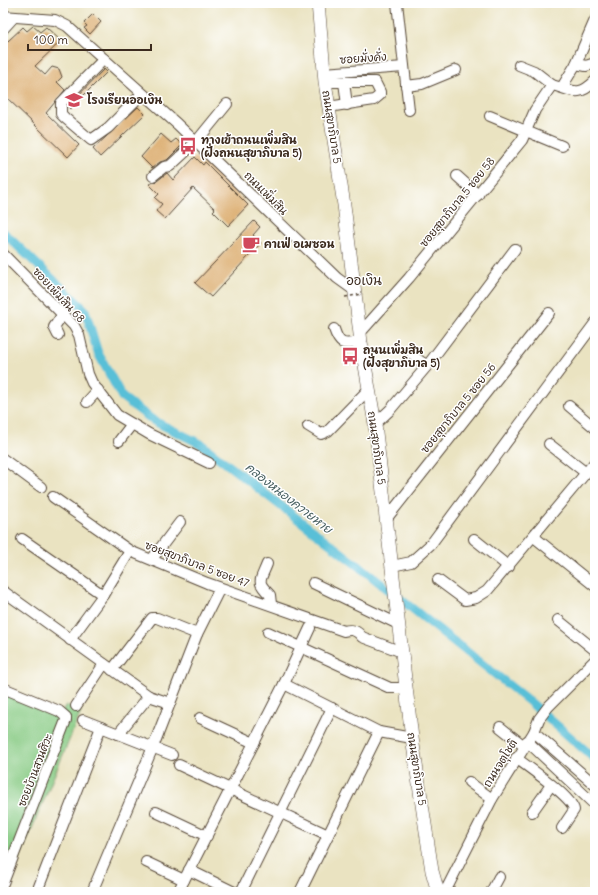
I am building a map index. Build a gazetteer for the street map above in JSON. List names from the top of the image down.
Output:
{
  "streets": {
    "main road": ["ถนนสุขาภิบาล 5"],
    "street": [
      "ซอยมั่งคั่ง",
      "ถนนเพิ่มสิน",
      "ซอยสุขาภิบาล 5 ซอย 58",
      "ซอยเพิ่มสิน 68",
      "ซอยสุขาภิบาล 5 ซอย 56",
      "ซอยสุขาภิบาล 5 ซอย 47",
      "ถนนจตุโชติ",
      "ซอยบ้านสวนศิวะ"
    ]
  },
  "crossings": [
    ["ซอยมั่งคั่ง", "ถนนสุขาภิบาล 5"],
    ["ถนนสุขาภิบาล 5", "ถนนเพิ่มสิน"],
    ["ถนนสุขาภิบาล 5", "ซอยสุขาภิบาล 5 ซอย 58"],
    ["ถนนสุขาภิบาล 5", "ซอยสุขาภิบาล 5 ซอย 56"],
    ["ถนนสุขาภิบาล 5", "ซอยสุขาภิบาล 5 ซอย 47"]
  ],
  "districts": ["ออเงิน"],
  "water": ["คลองหนองควายหาย"],
  "places": {
    "school or university": ["โรงเรียนออเงิน"],
    "bus stop": ["ทางเข้าถนนเพิ่มสิน (ฝั่งถนนสุขาภิบาล 5)", "ถนนเพิ่มสิน (ฝั่งสุขาภิบาล 5)"],
    "cafe": ["คาเฟ่ อเมซอน"]
  },
  "scale_bar": "100 m"
}
